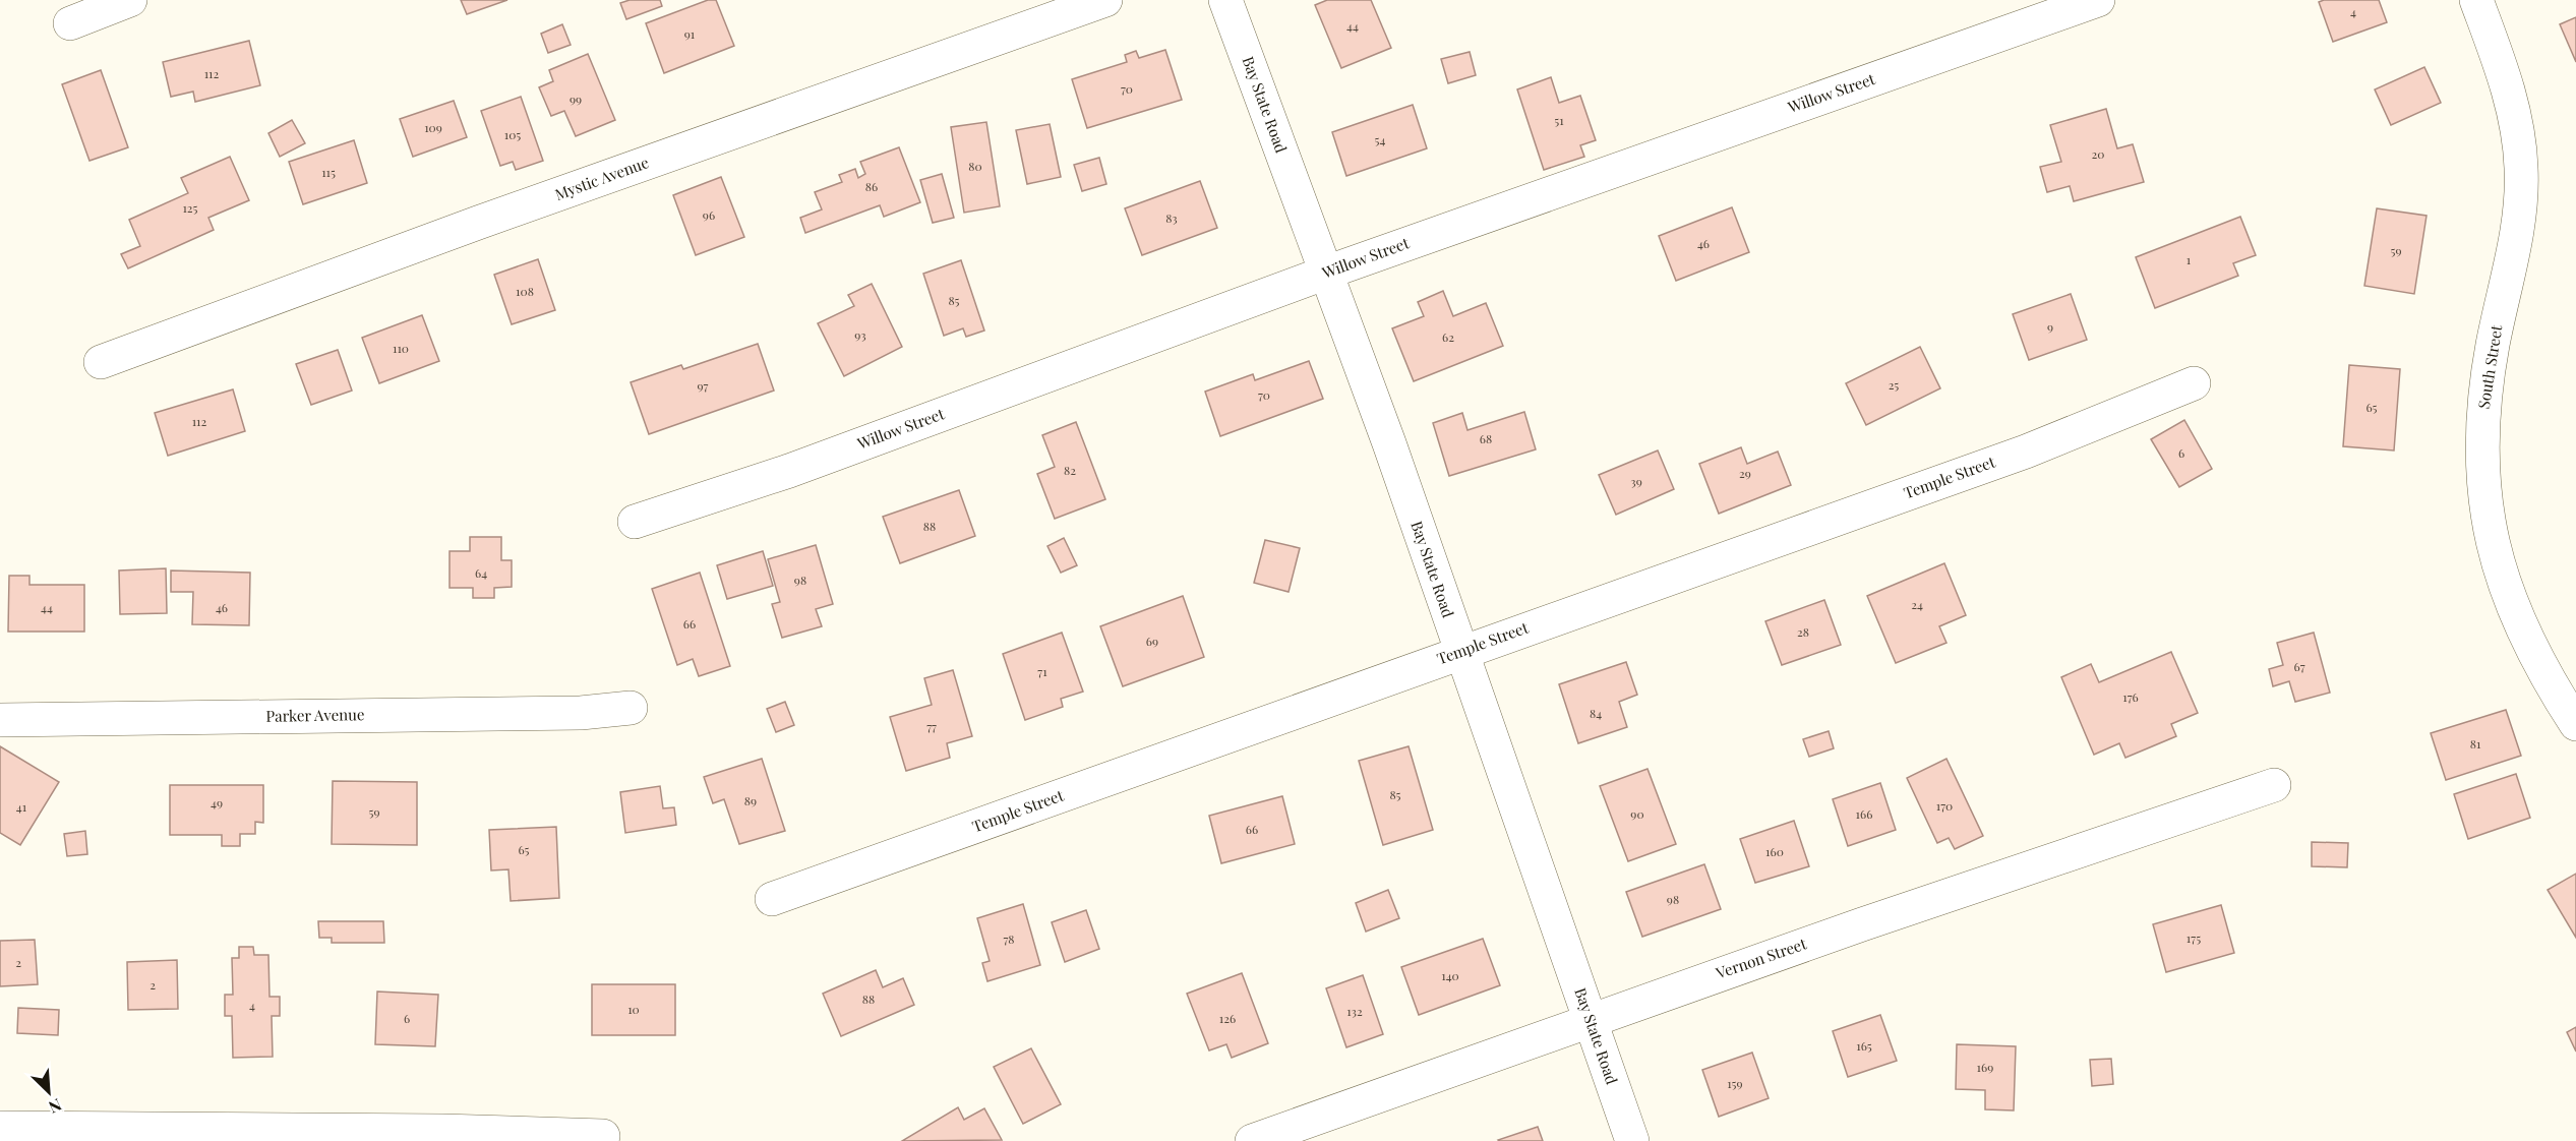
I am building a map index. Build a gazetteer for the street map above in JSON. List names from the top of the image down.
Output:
{
  "streets": {
    "street": [
      "Willow Street",
      "Bay State Road",
      "Mystic Avenue",
      "South Street",
      "Temple Street",
      "Parker Avenue",
      "Vernon Street"
    ]
  },
  "crossings": [
    ["Willow Street", "Bay State Road"],
    ["Bay State Road", "Temple Street"],
    ["Bay State Road", "Vernon Street"]
  ],
  "house_numbers": [
    "4",
    "44",
    "91",
    "112",
    "70",
    "99",
    "51",
    "109",
    "105",
    "54",
    "20",
    "80",
    "115",
    "86",
    "125",
    "96",
    "83",
    "46",
    "59",
    "1",
    "108",
    "85",
    "9",
    "93",
    "62",
    "110",
    "25",
    "97",
    "70",
    "65",
    "112",
    "68",
    "6",
    "82",
    "29",
    "39",
    "88",
    "64",
    "98",
    "24",
    "44",
    "46",
    "66",
    "28",
    "69",
    "67",
    "71",
    "176",
    "84",
    "77",
    "81",
    "85",
    "89",
    "49",
    "170",
    "41",
    "59",
    "90",
    "166",
    "66",
    "65",
    "160",
    "98",
    "175",
    "78",
    "2",
    "140",
    "2",
    "88",
    "4",
    "10",
    "132",
    "6",
    "126",
    "165",
    "169",
    "159"
  ],
  "north": "bottom right"
}
